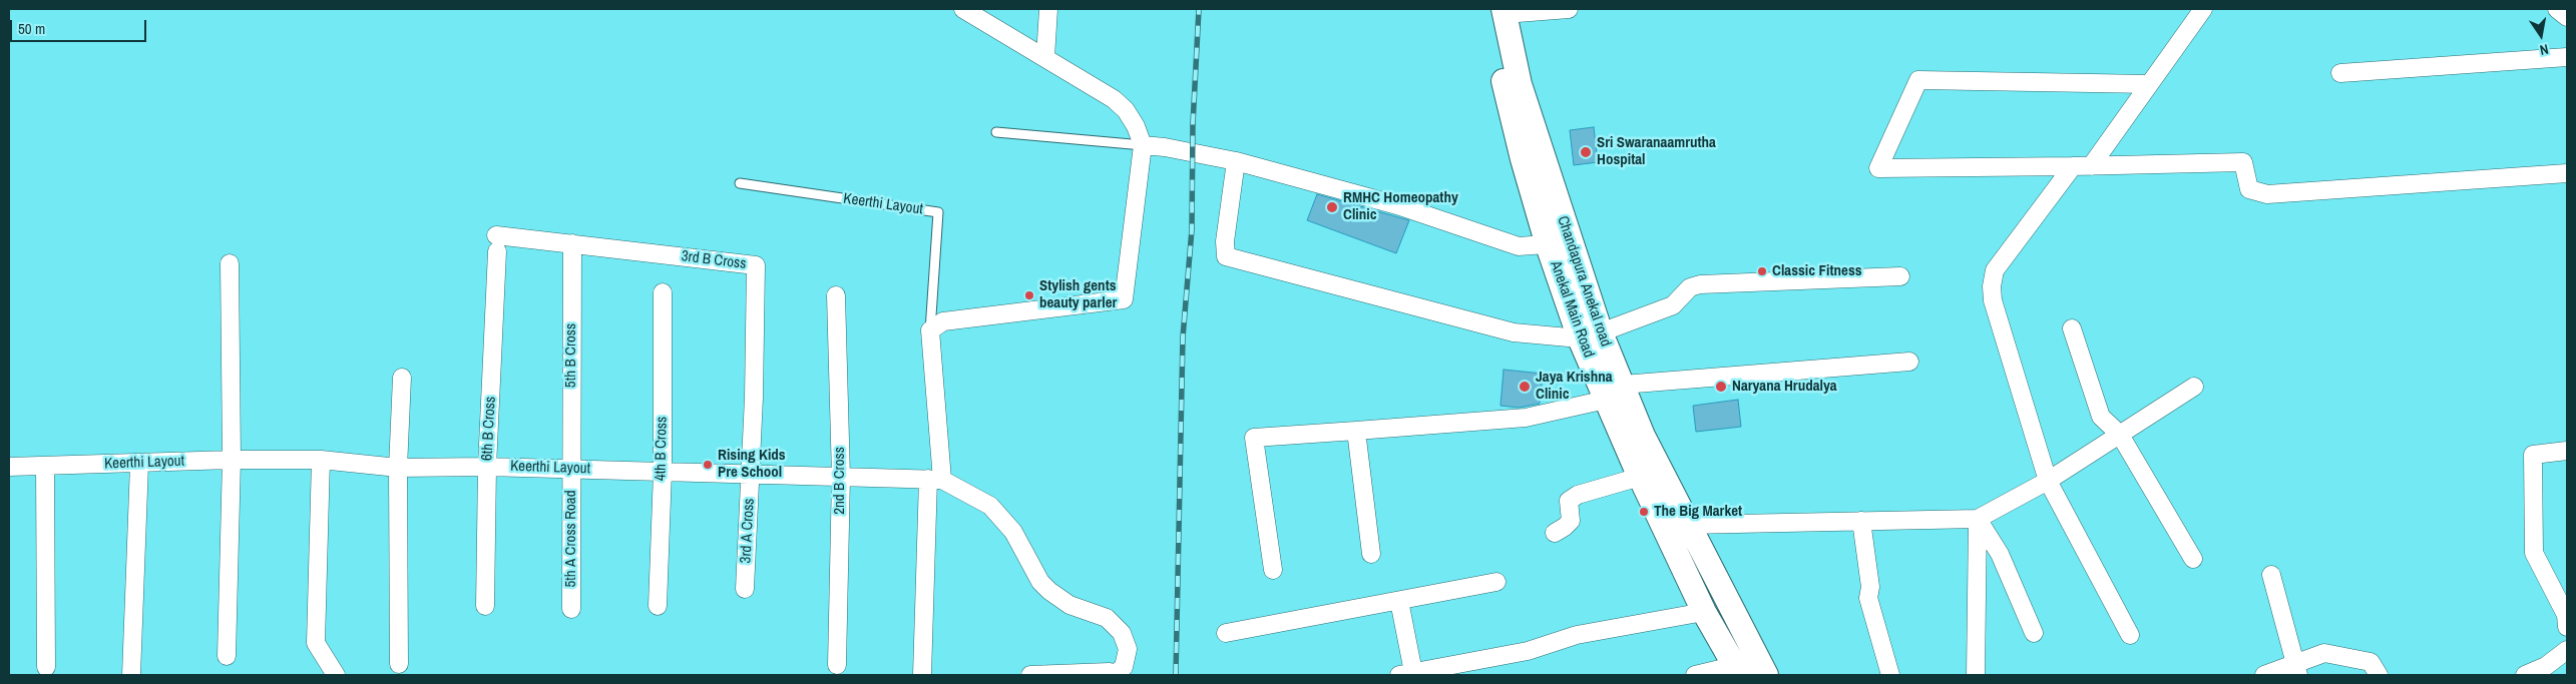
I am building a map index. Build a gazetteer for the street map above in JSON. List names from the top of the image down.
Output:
{
  "streets": {
    "main road": ["Anekal Main Road"],
    "street": [
      "Keerthi Layout",
      "3rd B Cross",
      "5th B Cross",
      "6th B Cross",
      "4th B Cross",
      "2nd B Cross",
      "3rd A Cross",
      "5th A Cross Road"
    ]
  },
  "crossings": [
    ["Keerthi Layout", "3rd B Cross"],
    ["Keerthi Layout", "5th B Cross"],
    ["Keerthi Layout", "6th B Cross"],
    ["Keerthi Layout", "4th B Cross"],
    ["Keerthi Layout", "2nd B Cross"],
    ["Keerthi Layout", "3rd A Cross"],
    ["Keerthi Layout", "5th A Cross Road"],
    ["3rd B Cross", "5th B Cross"],
    ["3rd B Cross", "6th B Cross"],
    ["3rd B Cross", "3rd A Cross"],
    ["5th B Cross", "5th A Cross Road"]
  ],
  "places": [
    "Sri Swaranaamrutha Hospital",
    "RMHC Homeopathy Clinic",
    "Classic Fitness",
    "Stylish gents beauty parler",
    "Jaya Krishna Clinic",
    "Naryana Hrudalya",
    "Rising Kids Pre School",
    "The Big Market"
  ],
  "scale_bar": "50 m",
  "north": "bottom"
}
